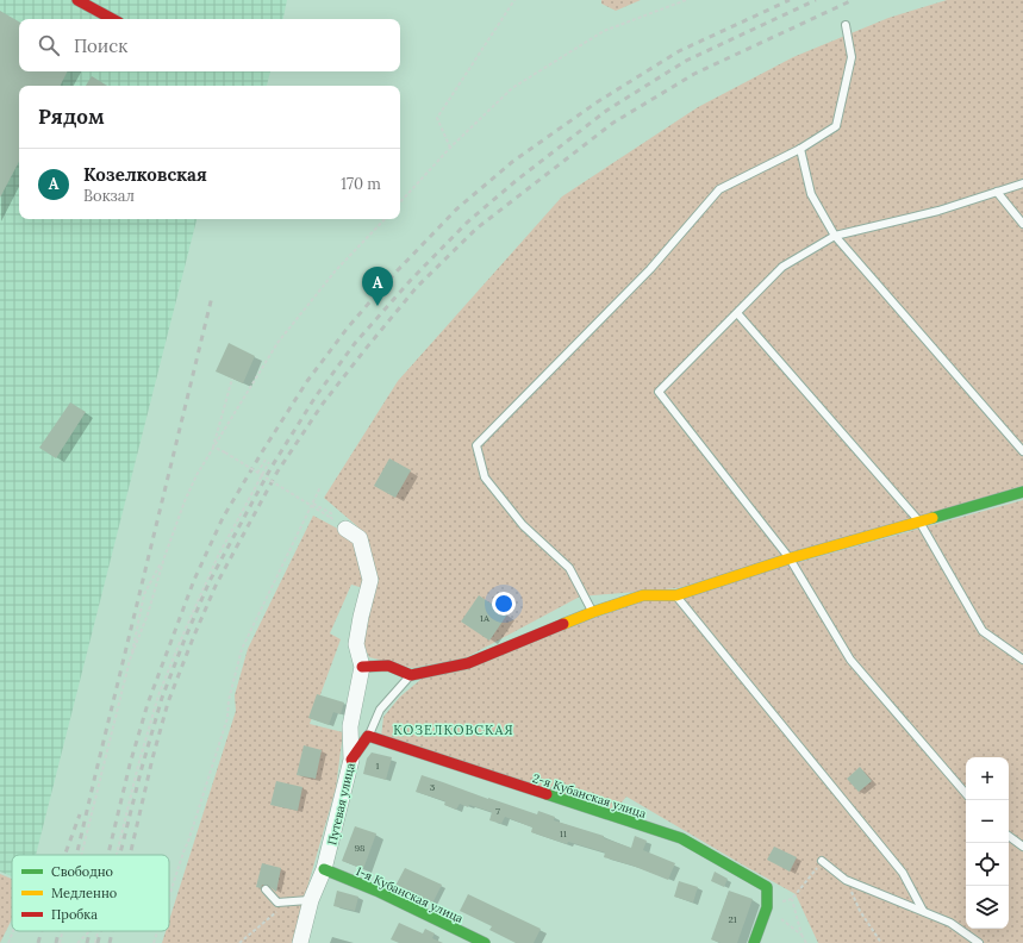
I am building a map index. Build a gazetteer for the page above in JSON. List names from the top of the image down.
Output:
{
  "streets": {
    "street": ["2-я Кубанская улица", "Путевая улица", "1-я Кубанская улица"]
  },
  "crossings": [
    ["Путевая улица", "1-я Кубанская улица"]
  ],
  "districts": ["КОЗЕЛКОВСКАЯ"],
  "house_numbers": [
    "1А",
    "1",
    "3",
    "7",
    "11",
    "98",
    "21"
  ],
  "legend": ["Свободно", "Медленно", "Пробка"],
  "page": {
    "search": "Поиск",
    "heading": "Рядом",
    "list": [
      {
        "mark": "A",
        "name": "Козелковская",
        "note": "Вокзал",
        "value": "170 m"
      }
    ],
    "pins": "A",
    "map_buttons": ["+", "−"]
  }
}
